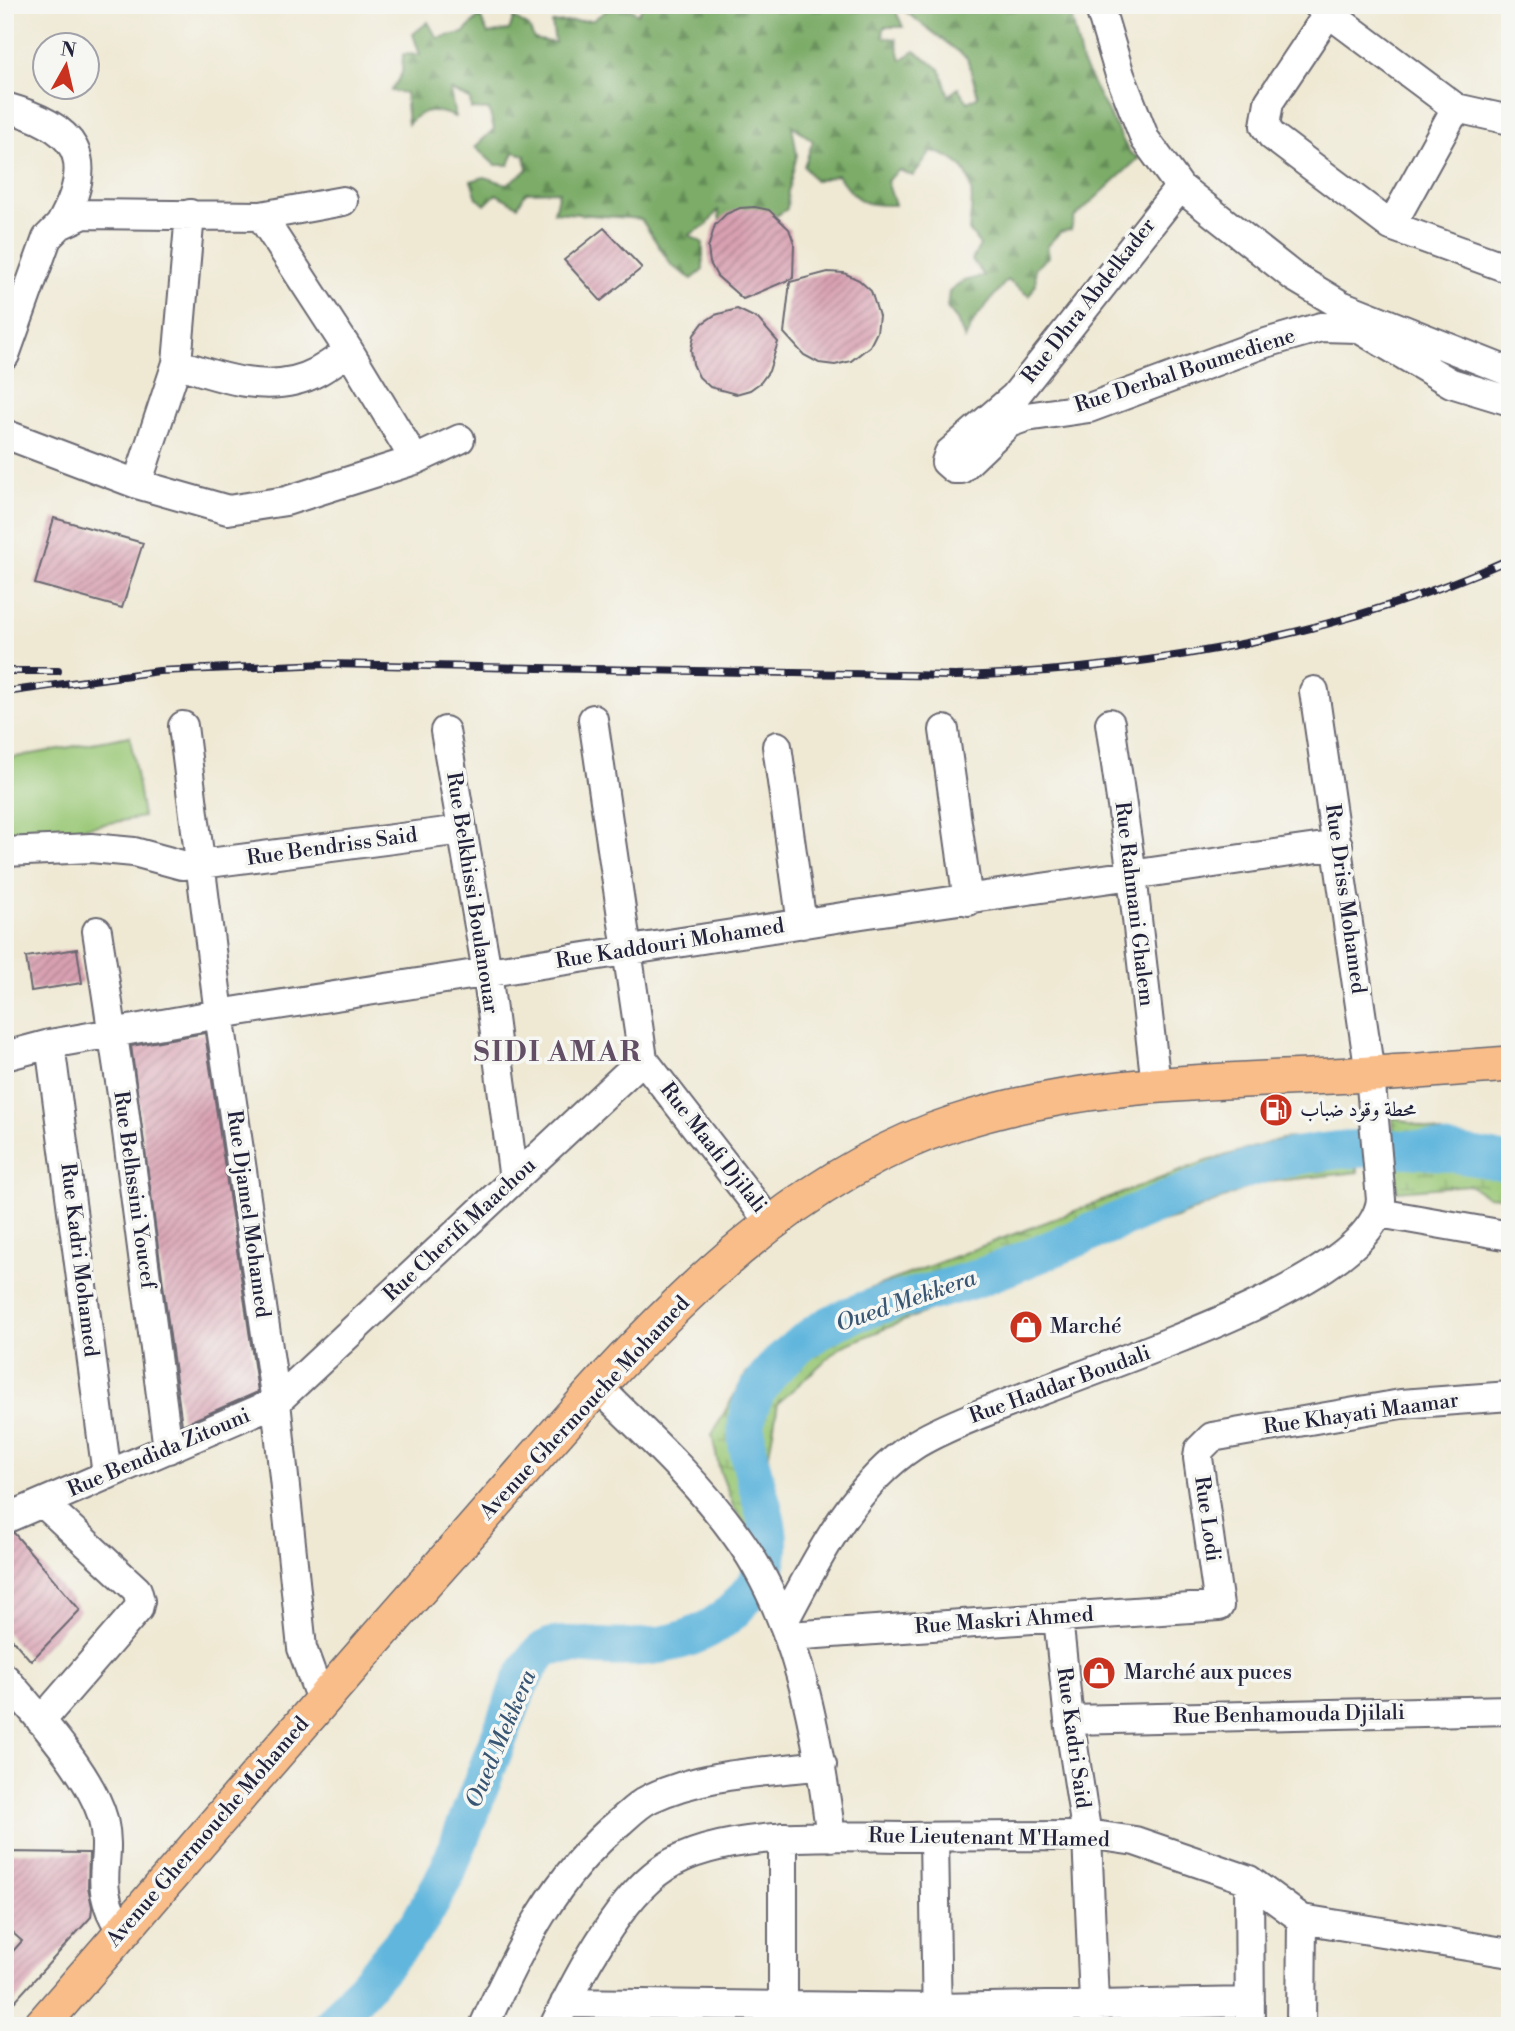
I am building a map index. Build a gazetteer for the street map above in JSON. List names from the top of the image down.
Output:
{
  "streets": {
    "main road": ["Avenue Ghermouche Mohamed"],
    "street": [
      "Rue Dhra Abdelkader",
      "Rue Derbal Boumediene",
      "Rue Bendriss Said",
      "Rue Belkhissi Boulanouar",
      "Rue Driss Mohamed",
      "Rue Rahmani Ghalem",
      "Rue Kaddouri Mohamed",
      "Rue Maafi Djilali",
      "Rue Belhssini Youcef",
      "Rue Djamel Mohamed",
      "Rue Cherifi Maachou",
      "Rue Kadri Mohamed",
      "Rue Haddar Boudali",
      "Rue Khayati Maamar",
      "Rue Bendida Zitouni",
      "Rue Lodi",
      "Rue Maskri Ahmed",
      "Rue Benhamouda Djilali",
      "Rue Kadri Said",
      "Rue Lieutenant M'Hamed"
    ]
  },
  "crossings": [
    ["Rue Dhra Abdelkader", "Rue Derbal Boumediene"],
    ["Rue Bendriss Said", "Rue Belkhissi Boulanouar"],
    ["Rue Bendriss Said", "Rue Djamel Mohamed"],
    ["Rue Belkhissi Boulanouar", "Rue Kaddouri Mohamed"],
    ["Rue Belkhissi Boulanouar", "Rue Cherifi Maachou"],
    ["Rue Driss Mohamed", "Rue Kaddouri Mohamed"],
    ["Rue Driss Mohamed", "Rue Haddar Boudali"],
    ["Rue Driss Mohamed", "Avenue Ghermouche Mohamed"],
    ["Rue Rahmani Ghalem", "Rue Kaddouri Mohamed"],
    ["Rue Rahmani Ghalem", "Avenue Ghermouche Mohamed"],
    ["Rue Kaddouri Mohamed", "Rue Maafi Djilali"],
    ["Rue Kaddouri Mohamed", "Rue Belhssini Youcef"],
    ["Rue Kaddouri Mohamed", "Rue Djamel Mohamed"],
    ["Rue Kaddouri Mohamed", "Rue Kadri Mohamed"],
    ["Rue Maafi Djilali", "Rue Cherifi Maachou"],
    ["Rue Maafi Djilali", "Avenue Ghermouche Mohamed"],
    ["Rue Belhssini Youcef", "Rue Bendida Zitouni"],
    ["Rue Djamel Mohamed", "Rue Cherifi Maachou"],
    ["Rue Djamel Mohamed", "Avenue Ghermouche Mohamed"],
    ["Rue Djamel Mohamed", "Rue Bendida Zitouni"],
    ["Rue Cherifi Maachou", "Rue Bendida Zitouni"],
    ["Rue Kadri Mohamed", "Rue Bendida Zitouni"],
    ["Rue Haddar Boudali", "Rue Maskri Ahmed"],
    ["Rue Khayati Maamar", "Rue Lodi"],
    ["Rue Lodi", "Rue Maskri Ahmed"],
    ["Rue Maskri Ahmed", "Rue Kadri Said"],
    ["Rue Benhamouda Djilali", "Rue Kadri Said"],
    ["Rue Kadri Said", "Rue Lieutenant M'Hamed"]
  ],
  "districts": ["SIDI AMAR"],
  "water": ["Oued Mekkera"],
  "places": {
    "fuel station": ["محطة وقود ضباب"],
    "shop": ["Marché", "Marché aux puces"]
  },
  "north": "top"
}
